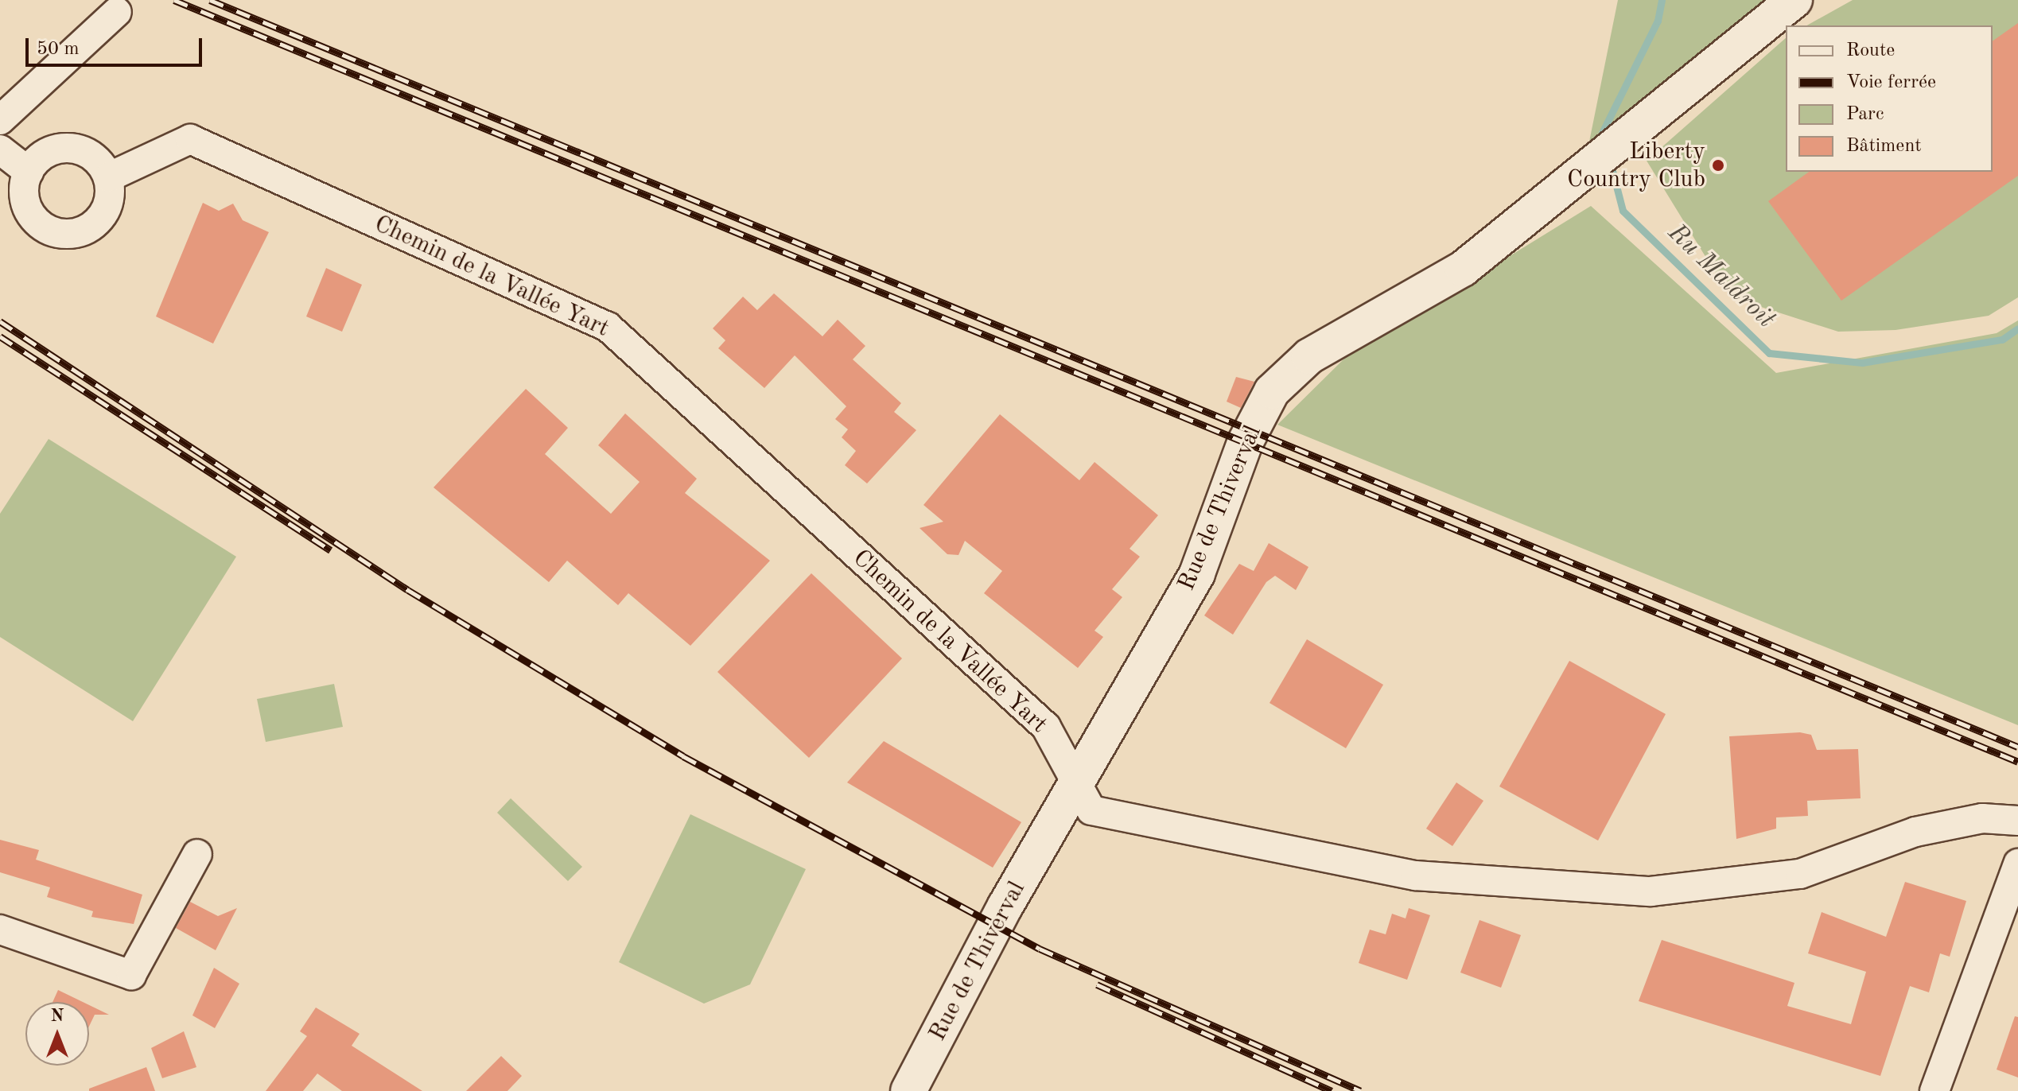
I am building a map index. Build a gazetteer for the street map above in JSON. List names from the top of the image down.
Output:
{
  "streets": {
    "street": ["Chemin de la Vallée Yart", "Rue de Thiverval"]
  },
  "crossings": [
    ["Chemin de la Vallée Yart", "Rue de Thiverval"]
  ],
  "water": ["Ru Maldroit"],
  "places": ["Liberty Country Club"],
  "legend": [
    "Route",
    "Voie ferrée",
    "Parc",
    "Bâtiment"
  ],
  "scale_bar": "50 m",
  "north": "top"
}
